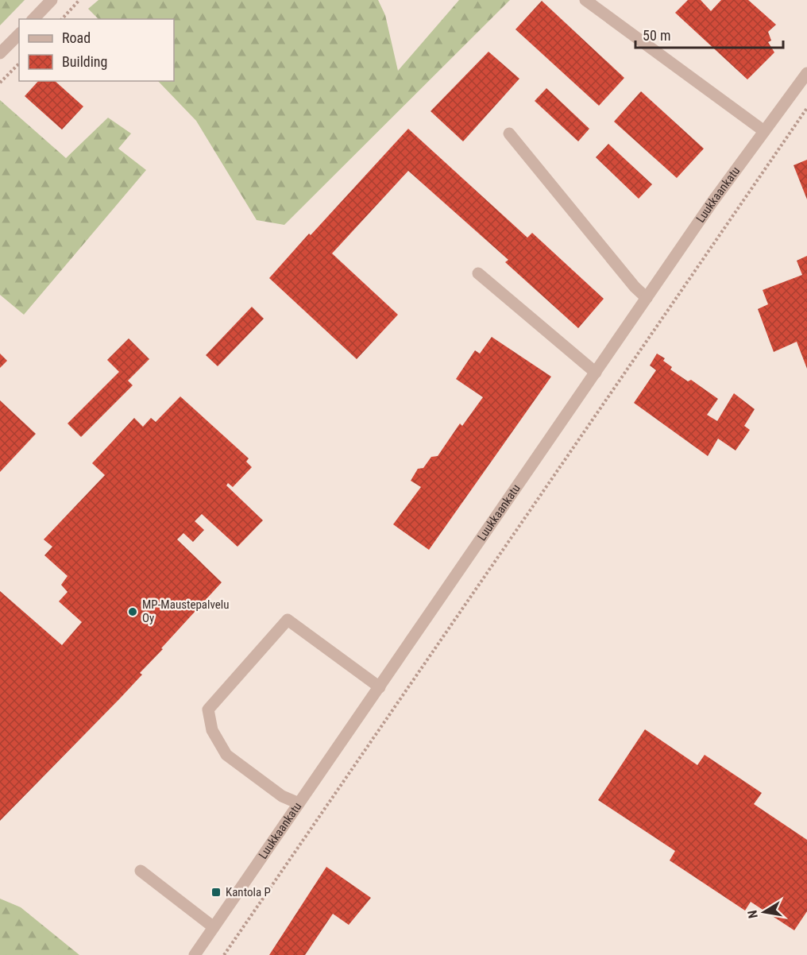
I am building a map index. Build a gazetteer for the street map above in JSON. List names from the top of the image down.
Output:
{
  "streets": {
    "street": ["Luukkaankatu"]
  },
  "places": {
    "other": ["MP-Maustepalvelu Oy"],
    "transit": ["Kantola P"]
  },
  "legend": ["Road", "Building"],
  "scale_bar": "50 m",
  "north": "left"
}
